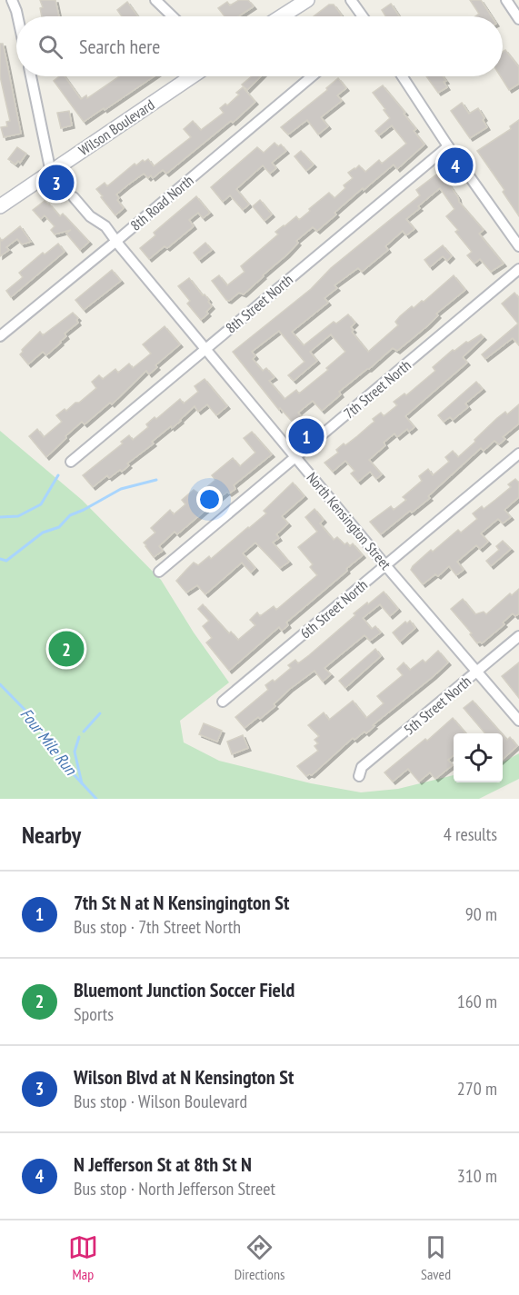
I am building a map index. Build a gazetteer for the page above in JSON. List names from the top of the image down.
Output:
{
  "streets": {
    "main road": ["Wilson Boulevard"],
    "street": [
      "8th Road North",
      "8th Street North",
      "7th Street North",
      "North Kensington Street",
      "6th Street North",
      "5th Street North"
    ]
  },
  "crossings": [
    ["8th Road North", "North Kensington Street"],
    ["8th Street North", "North Kensington Street"],
    ["7th Street North", "North Kensington Street"],
    ["North Kensington Street", "6th Street North"],
    ["North Kensington Street", "5th Street North"]
  ],
  "water": ["Four Mile Run"],
  "page": {
    "search": "Search here",
    "pins": [
      "4",
      "3",
      "1",
      "2"
    ],
    "heading": ["Nearby", "4 results"],
    "list": [
      {
        "mark": "1",
        "name": "7th St N at N Kensingington St",
        "note": "Bus stop · 7th Street North",
        "value": "90 m"
      },
      {
        "mark": "2",
        "name": "Bluemont Junction Soccer Field",
        "note": "Sports",
        "value": "160 m"
      },
      {
        "mark": "3",
        "name": "Wilson Blvd at N Kensington St",
        "note": "Bus stop · Wilson Boulevard",
        "value": "270 m"
      },
      {
        "mark": "4",
        "name": "N Jefferson St at 8th St N",
        "note": "Bus stop · North Jefferson Street",
        "value": "310 m"
      }
    ],
    "nav": ["Map", "Directions", "Saved"]
  }
}
